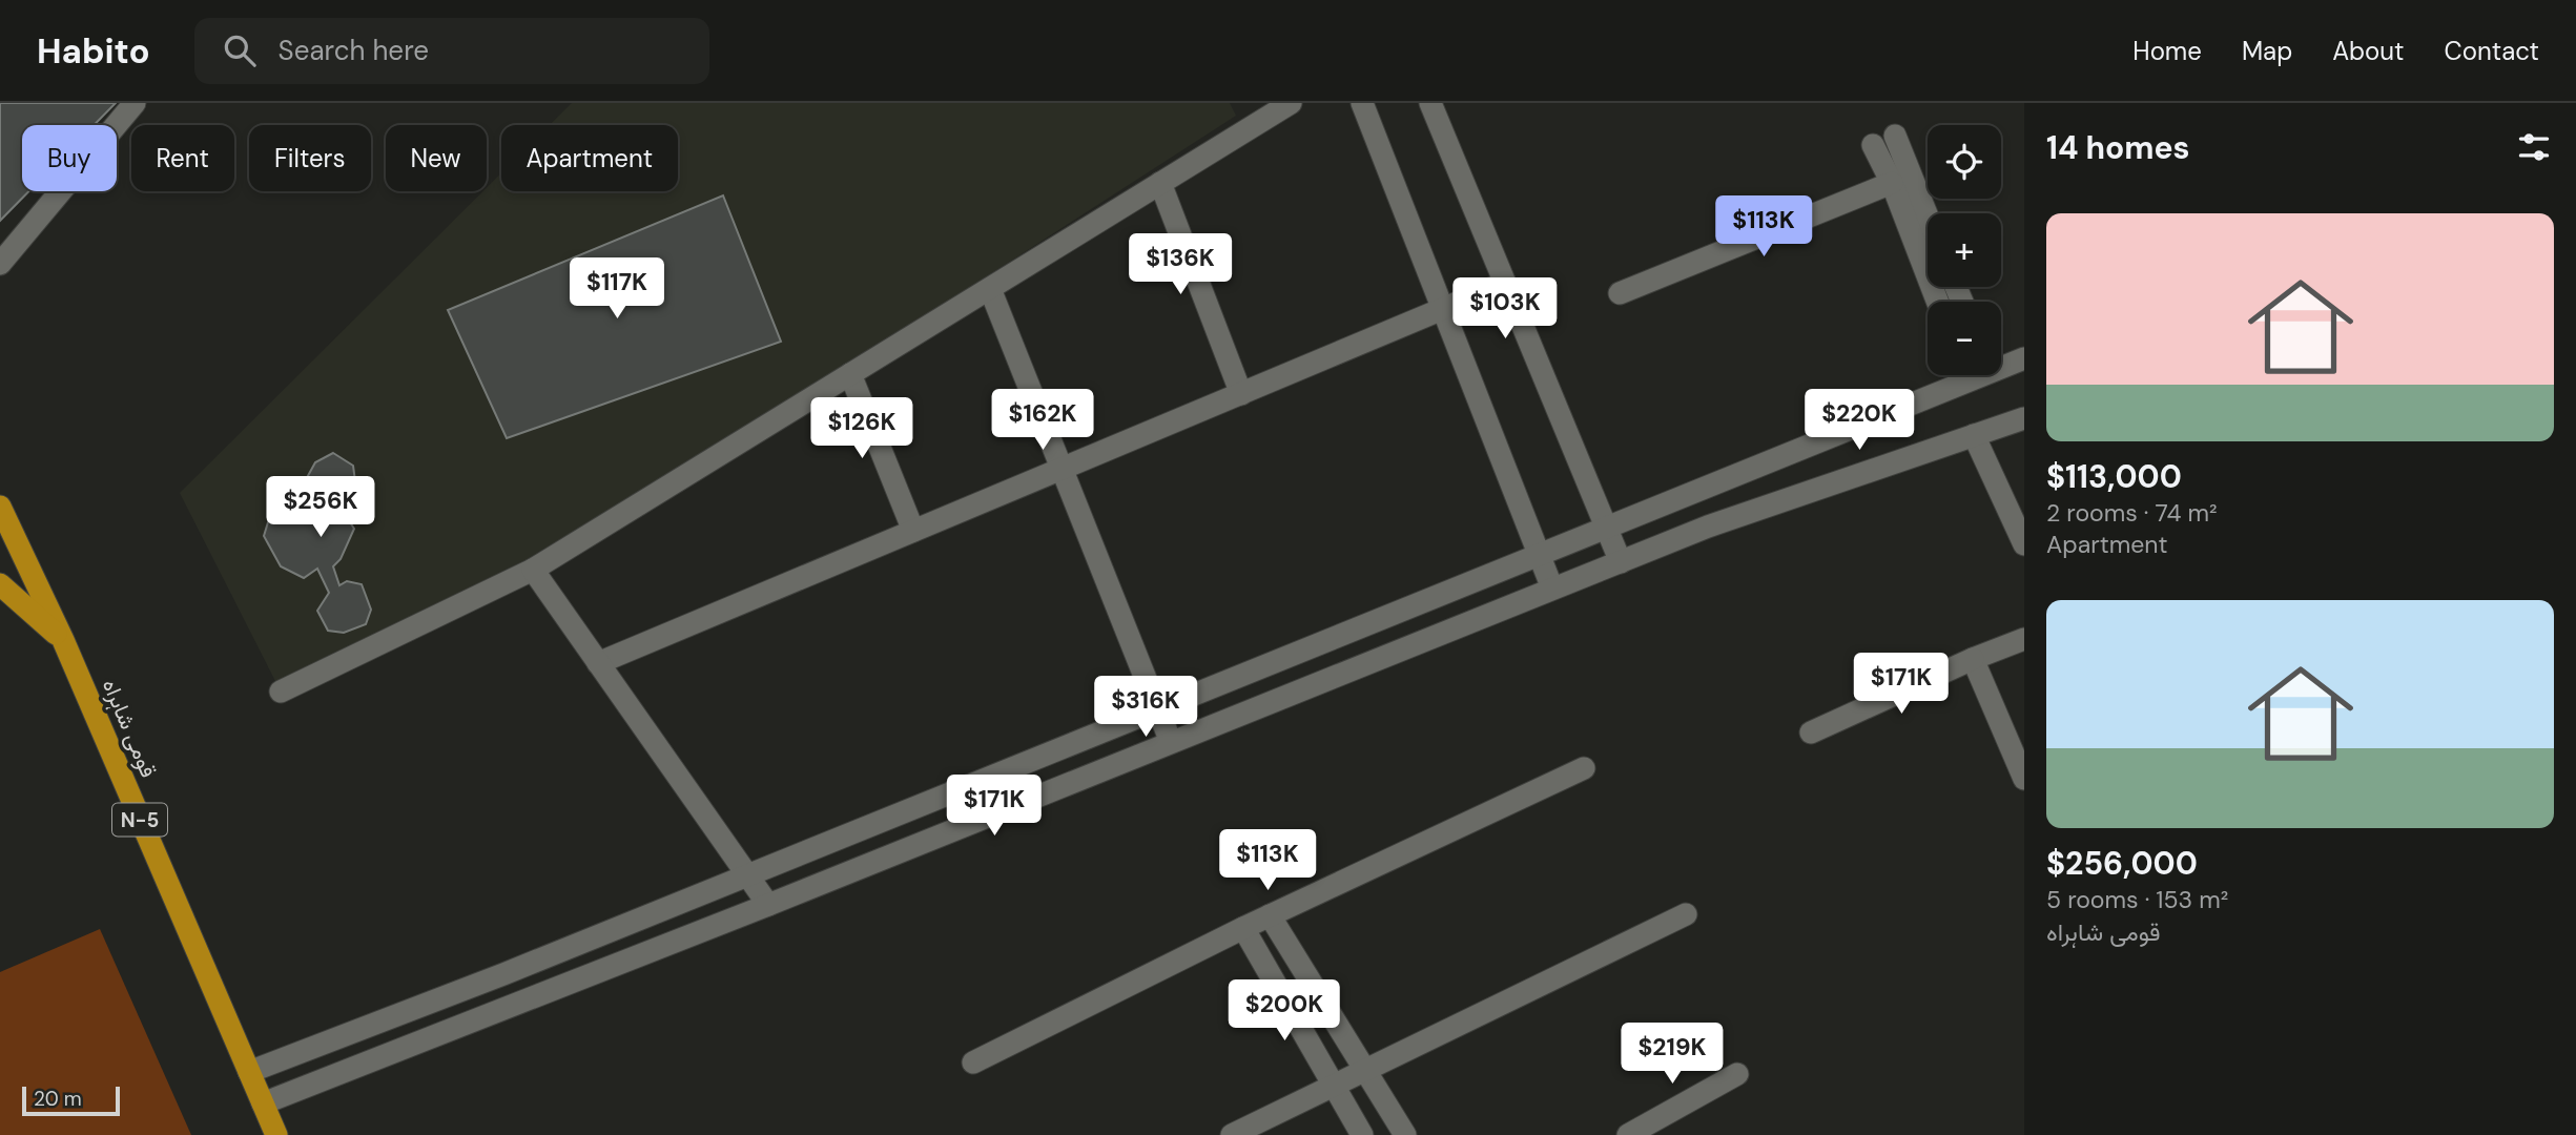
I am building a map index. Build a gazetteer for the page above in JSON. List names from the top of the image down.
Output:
{
  "streets": {
    "highway": ["قومی شاہراہ", "N-5"]
  },
  "scale_bar": "20 m",
  "page": {
    "header": "Habito",
    "search": "Search here",
    "nav": [
      "Home",
      "Map",
      "About",
      "Contact"
    ],
    "heading": "14 homes",
    "map_buttons": ["+", "−"],
    "chip": [
      "Buy",
      "Rent",
      "Filters",
      "New",
      "Apartment"
    ],
    "list": [
      {
        "name": "$113,000",
        "note": "2 rooms · 74 m² · Apartment"
      },
      {
        "name": "$256,000",
        "note": "5 rooms · 153 m² · قومی شاہراہ"
      }
    ],
    "price": [
      "$113K",
      "$136K",
      "$117K",
      "$103K",
      "$162K",
      "$220K",
      "$126K",
      "$256K",
      "$171K",
      "$316K",
      "$171K",
      "$113K",
      "$200K",
      "$219K"
    ],
    "scale": "20 m"
  }
}
